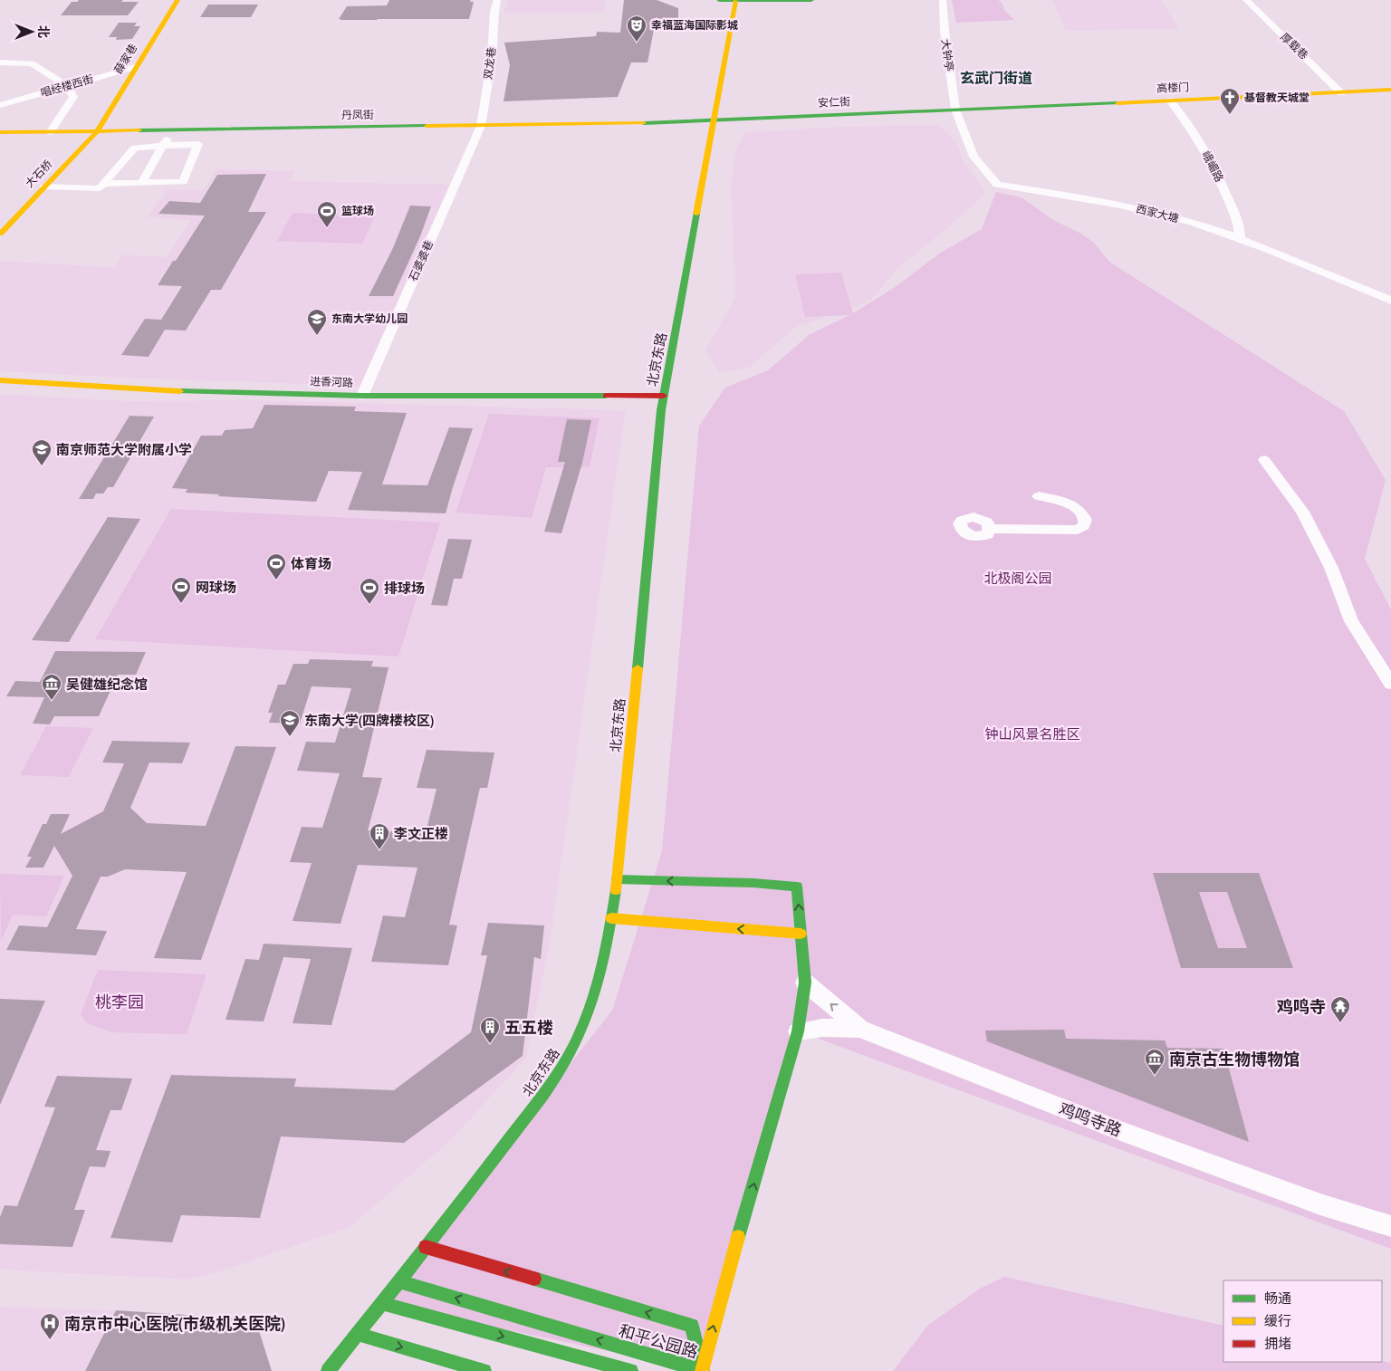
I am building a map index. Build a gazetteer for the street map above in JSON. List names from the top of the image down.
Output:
{
  "streets": {
    "street": [
      "厚载巷",
      "大钟亭",
      "薛家巷",
      "双龙巷",
      "唱经楼西街",
      "高楼门",
      "安仁街",
      "丹凤街",
      "峨嵋路",
      "大石桥",
      "西家大塘",
      "石婆婆巷",
      "北京东路",
      "进香河路",
      "鸡鸣寺路",
      "和平公园路"
    ]
  },
  "crossings": [
    ["厚载巷", "高楼门"],
    ["大钟亭", "高楼门"],
    ["大钟亭", "安仁街"],
    ["大钟亭", "西家大塘"],
    ["薛家巷", "唱经楼西街"],
    ["薛家巷", "丹凤街"],
    ["薛家巷", "大石桥"],
    ["双龙巷", "丹凤街"],
    ["双龙巷", "石婆婆巷"],
    ["高楼门", "安仁街"],
    ["高楼门", "峨嵋路"],
    ["高楼门", "西家大塘"],
    ["安仁街", "丹凤街"],
    ["安仁街", "西家大塘"],
    ["安仁街", "北京东路"],
    ["丹凤街", "大石桥"],
    ["丹凤街", "石婆婆巷"],
    ["丹凤街", "北京东路"],
    ["峨嵋路", "西家大塘"],
    ["石婆婆巷", "进香河路"],
    ["北京东路", "进香河路"],
    ["北京东路", "和平公园路"]
  ],
  "districts": ["玄武门街道"],
  "parks": ["北极阁公园", "钟山风景名胜区", "桃李园"],
  "places": {
    "theatre": ["幸福蓝海国际影城"],
    "church": ["基督教天城堂"],
    "sports": [
      "篮球场",
      "体育场",
      "网球场",
      "排球场"
    ],
    "school or university": ["东南大学幼儿园", "南京师范大学附属小学", "东南大学(四牌楼校区)"],
    "museum": ["吴健雄纪念馆", "南京古生物博物馆"],
    "building": ["李文正楼", "五五楼"],
    "temple": ["鸡鸣寺"],
    "hospital": ["南京市中心医院(市级机关医院)"]
  },
  "legend": ["畅通", "缓行", "拥堵"],
  "north": "right"
}
